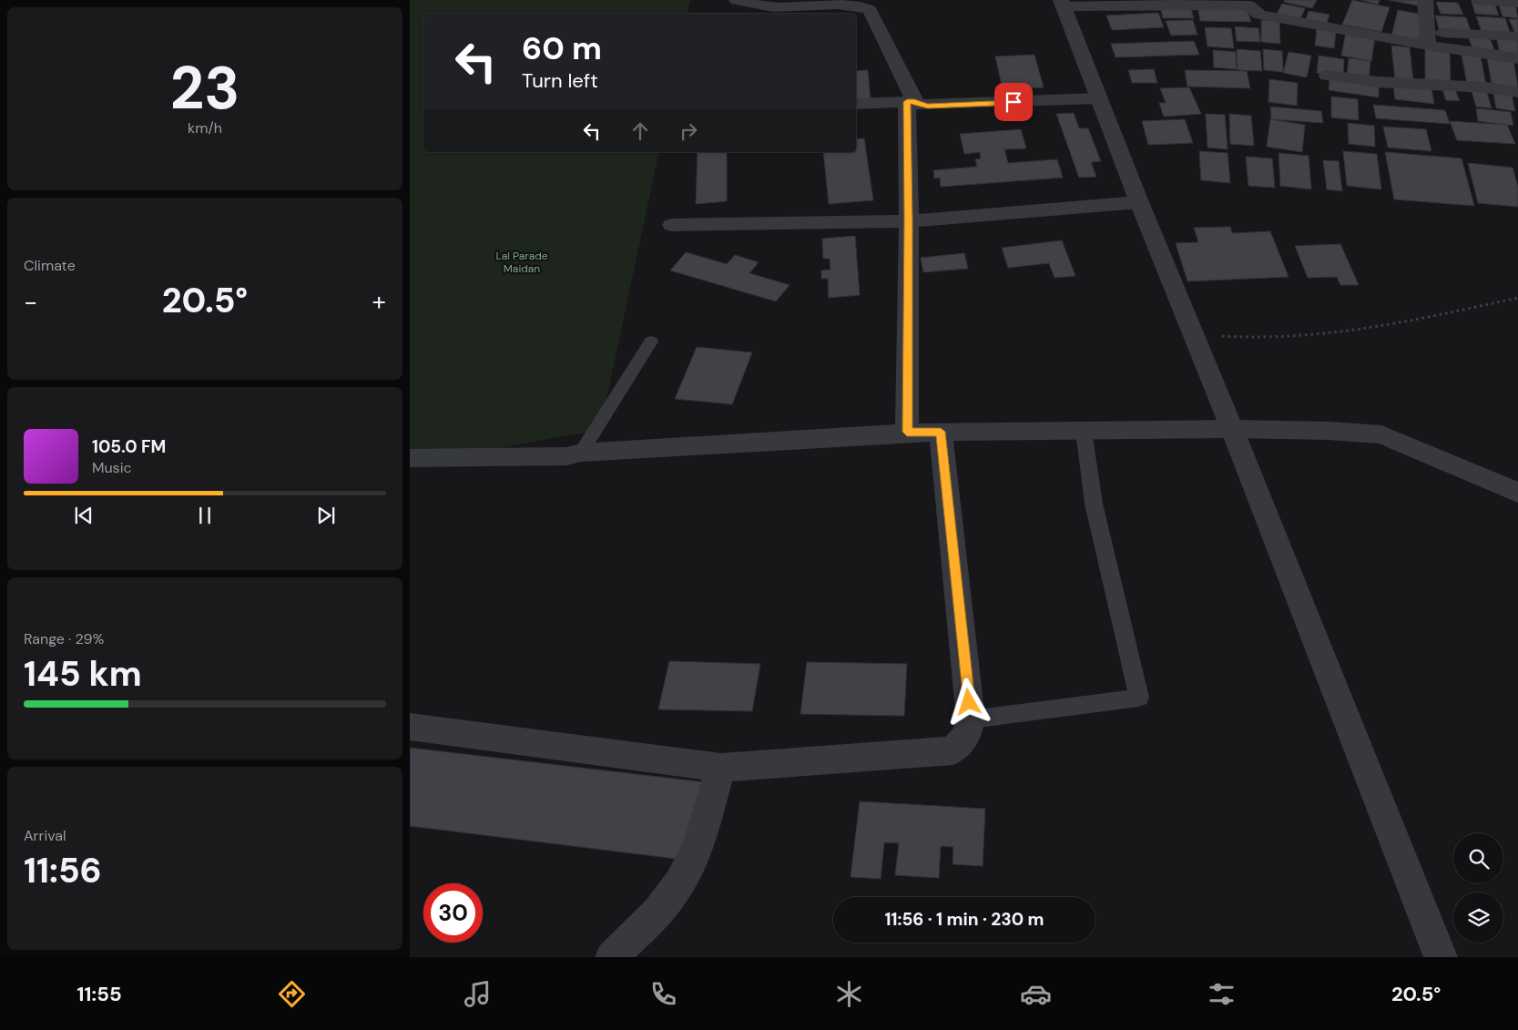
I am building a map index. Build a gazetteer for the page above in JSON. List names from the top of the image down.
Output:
{
  "parks": ["Lal Parade Maidan"],
  "page": {
    "tile": [
      ["23", "km/h"],
      "Climate",
      ["Range · 29%", "145 km"],
      ["Arrival", "11:56"]
    ],
    "turn": ["60 m", "Turn left"],
    "heat": ["−", "20.5°", "+"],
    "song": ["105.0 FM", "Music"],
    "limit": "30",
    "trip": "11:56 · 1 min · 230 m",
    "tabs": ["11:55", "20.5°"]
  }
}
